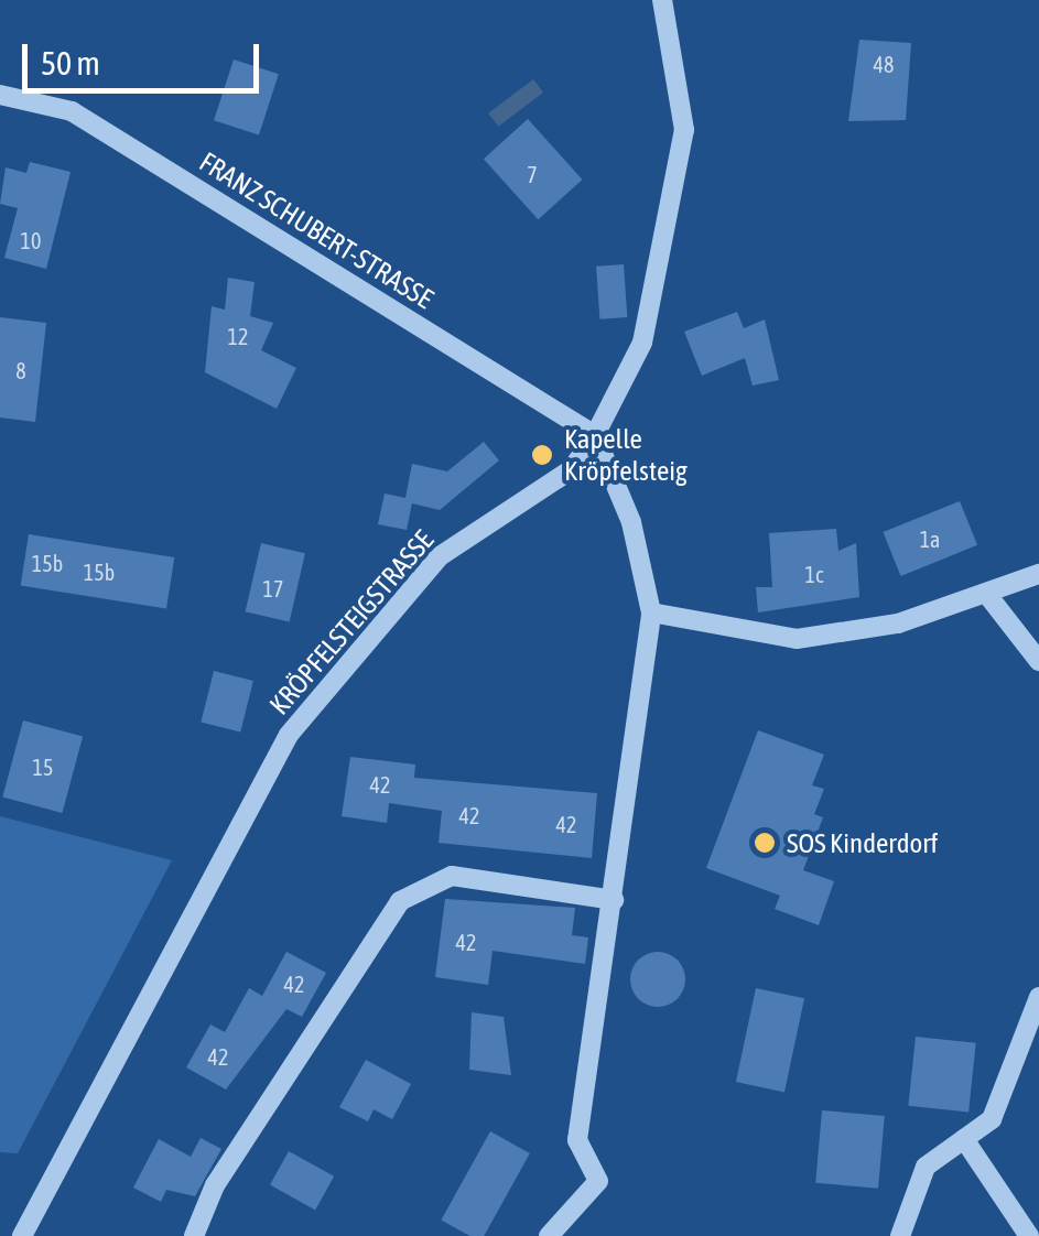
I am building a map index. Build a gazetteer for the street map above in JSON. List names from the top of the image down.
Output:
{
  "streets": {
    "street": ["FRANZ SCHUBERT-STRASSE", "KRÖPFELSTEIGSTRASSE"]
  },
  "crossings": [
    ["FRANZ SCHUBERT-STRASSE", "KRÖPFELSTEIGSTRASSE"]
  ],
  "places": ["Kapelle Kröpfelsteig", "SOS Kinderdorf"],
  "house_numbers": [
    "48",
    "7",
    "10",
    "12",
    "8",
    "1a",
    "15b",
    "15b",
    "1c",
    "17",
    "15",
    "42",
    "42",
    "42",
    "42",
    "42",
    "42"
  ],
  "scale_bar": "50 m"
}
